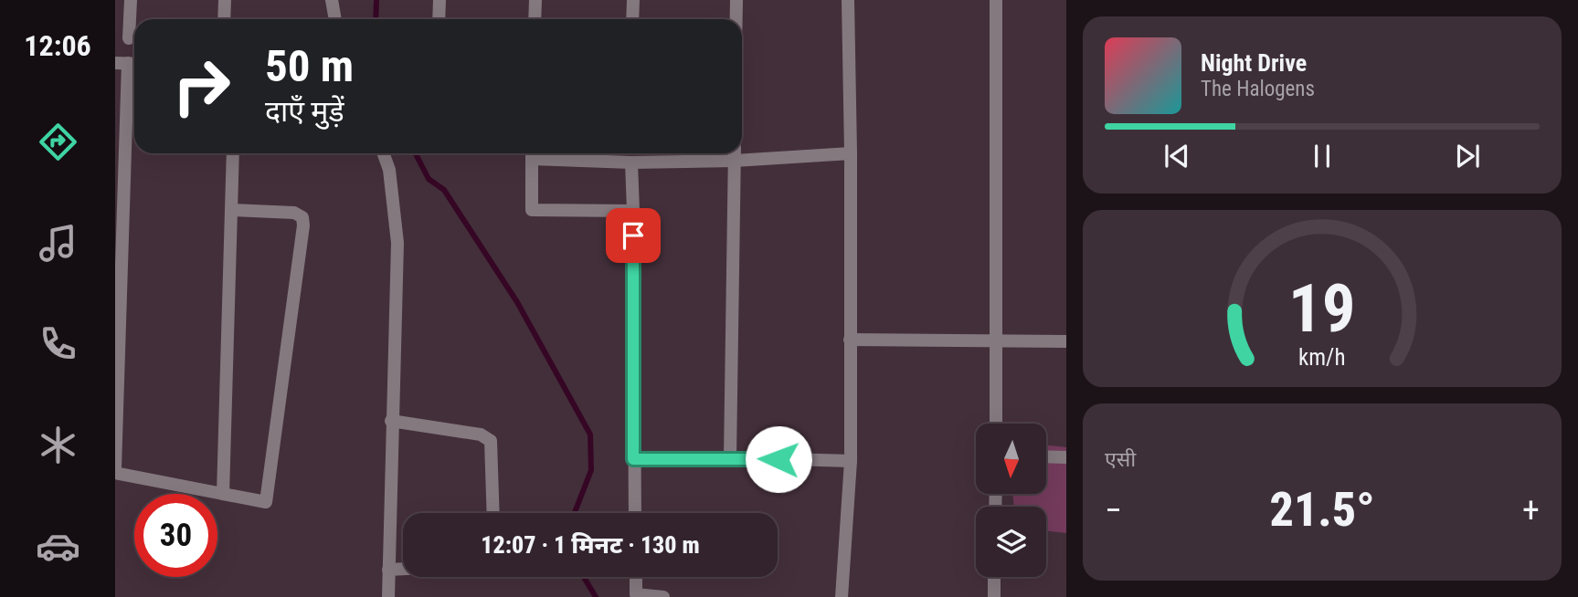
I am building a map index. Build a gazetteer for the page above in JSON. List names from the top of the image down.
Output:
{
  "north": "bottom",
  "page": {
    "tabs": "12:06",
    "turn": ["50 m", "दाएँ मुड़ें"],
    "song": ["Night Drive", "The Halogens"],
    "tile": "एसी",
    "heat": ["−", "21.5°", "+"],
    "limit": "30",
    "trip": "12:07 · 1 मिनट · 130 m",
    "gauge": ["19", "km/h"]
  }
}
